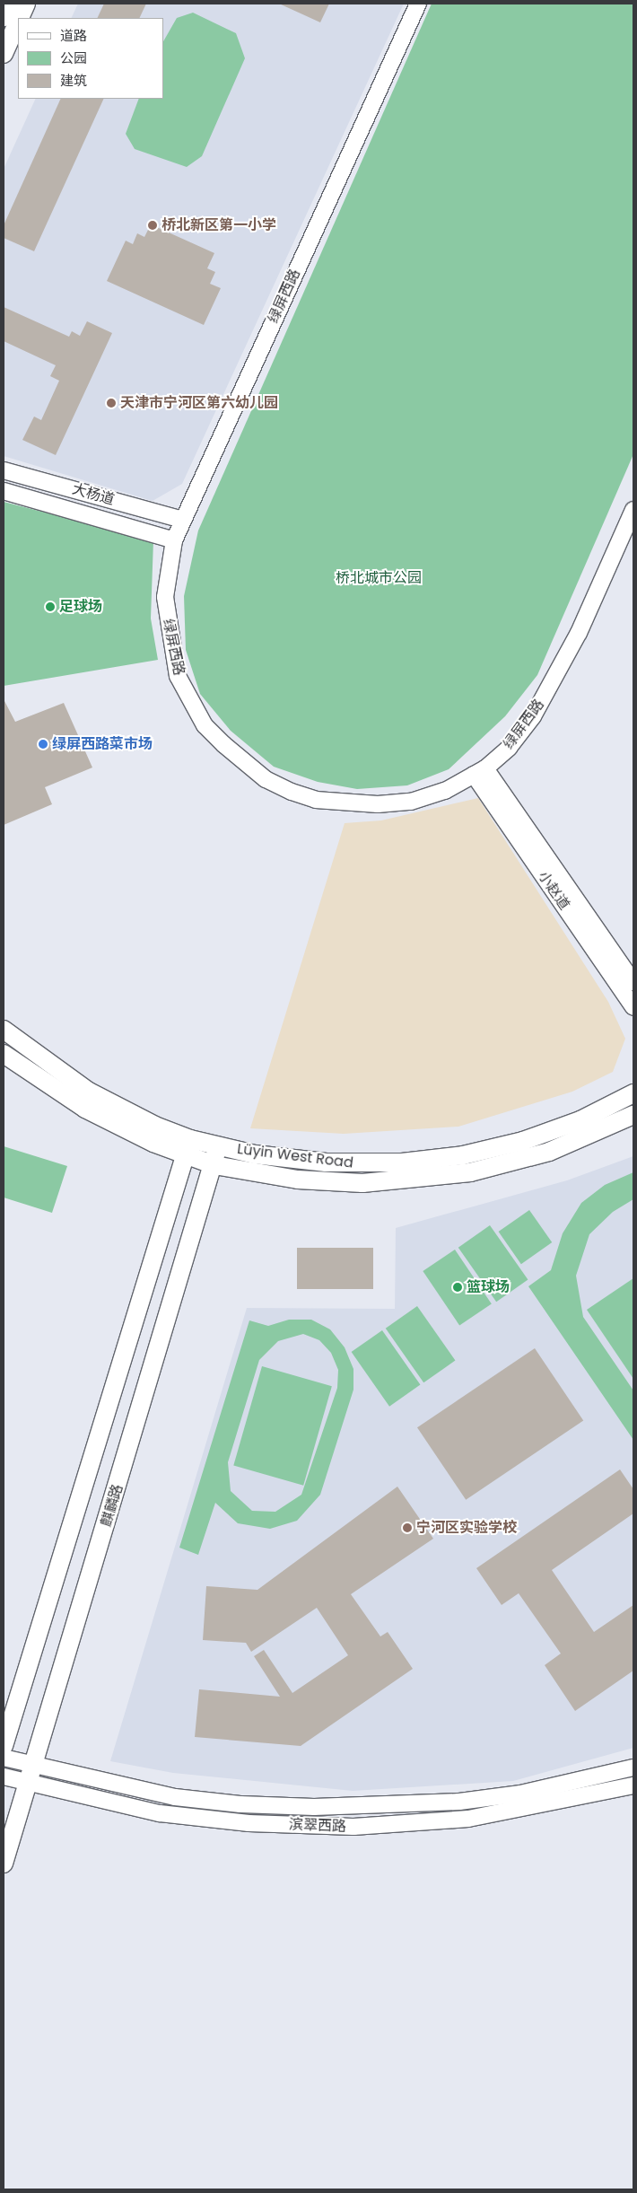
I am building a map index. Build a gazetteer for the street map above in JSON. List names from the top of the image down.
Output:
{
  "streets": {
    "main road": ["Lüyin West Road", "麒麟路"],
    "street": [
      "绿屏西路",
      "大杨道",
      "小赵道",
      "滨翠西路"
    ]
  },
  "crossings": [
    ["绿屏西路", "大杨道"],
    ["绿屏西路", "小赵道"],
    ["Lüyin West Road", "麒麟路"],
    ["麒麟路", "滨翠西路"]
  ],
  "parks": ["桥北城市公园"],
  "places": [
    "桥北新区第一小学",
    "天津市宁河区第六幼儿园",
    "足球场",
    "绿屏西路菜市场",
    "篮球场",
    "宁河区实验学校"
  ],
  "legend": ["道路", "公园", "建筑"]
}
